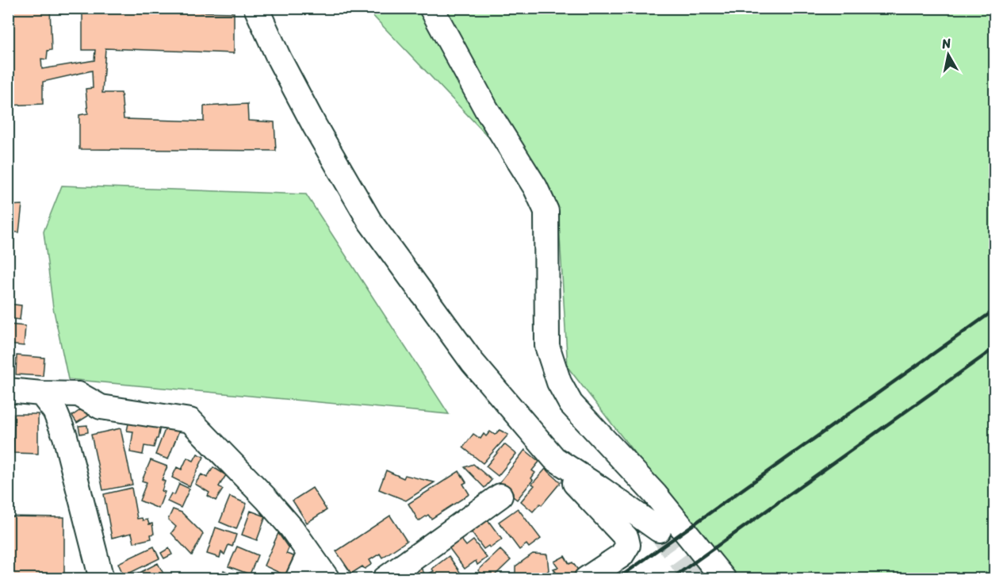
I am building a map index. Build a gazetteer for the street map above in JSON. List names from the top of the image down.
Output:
{
  "north": "top"
}
